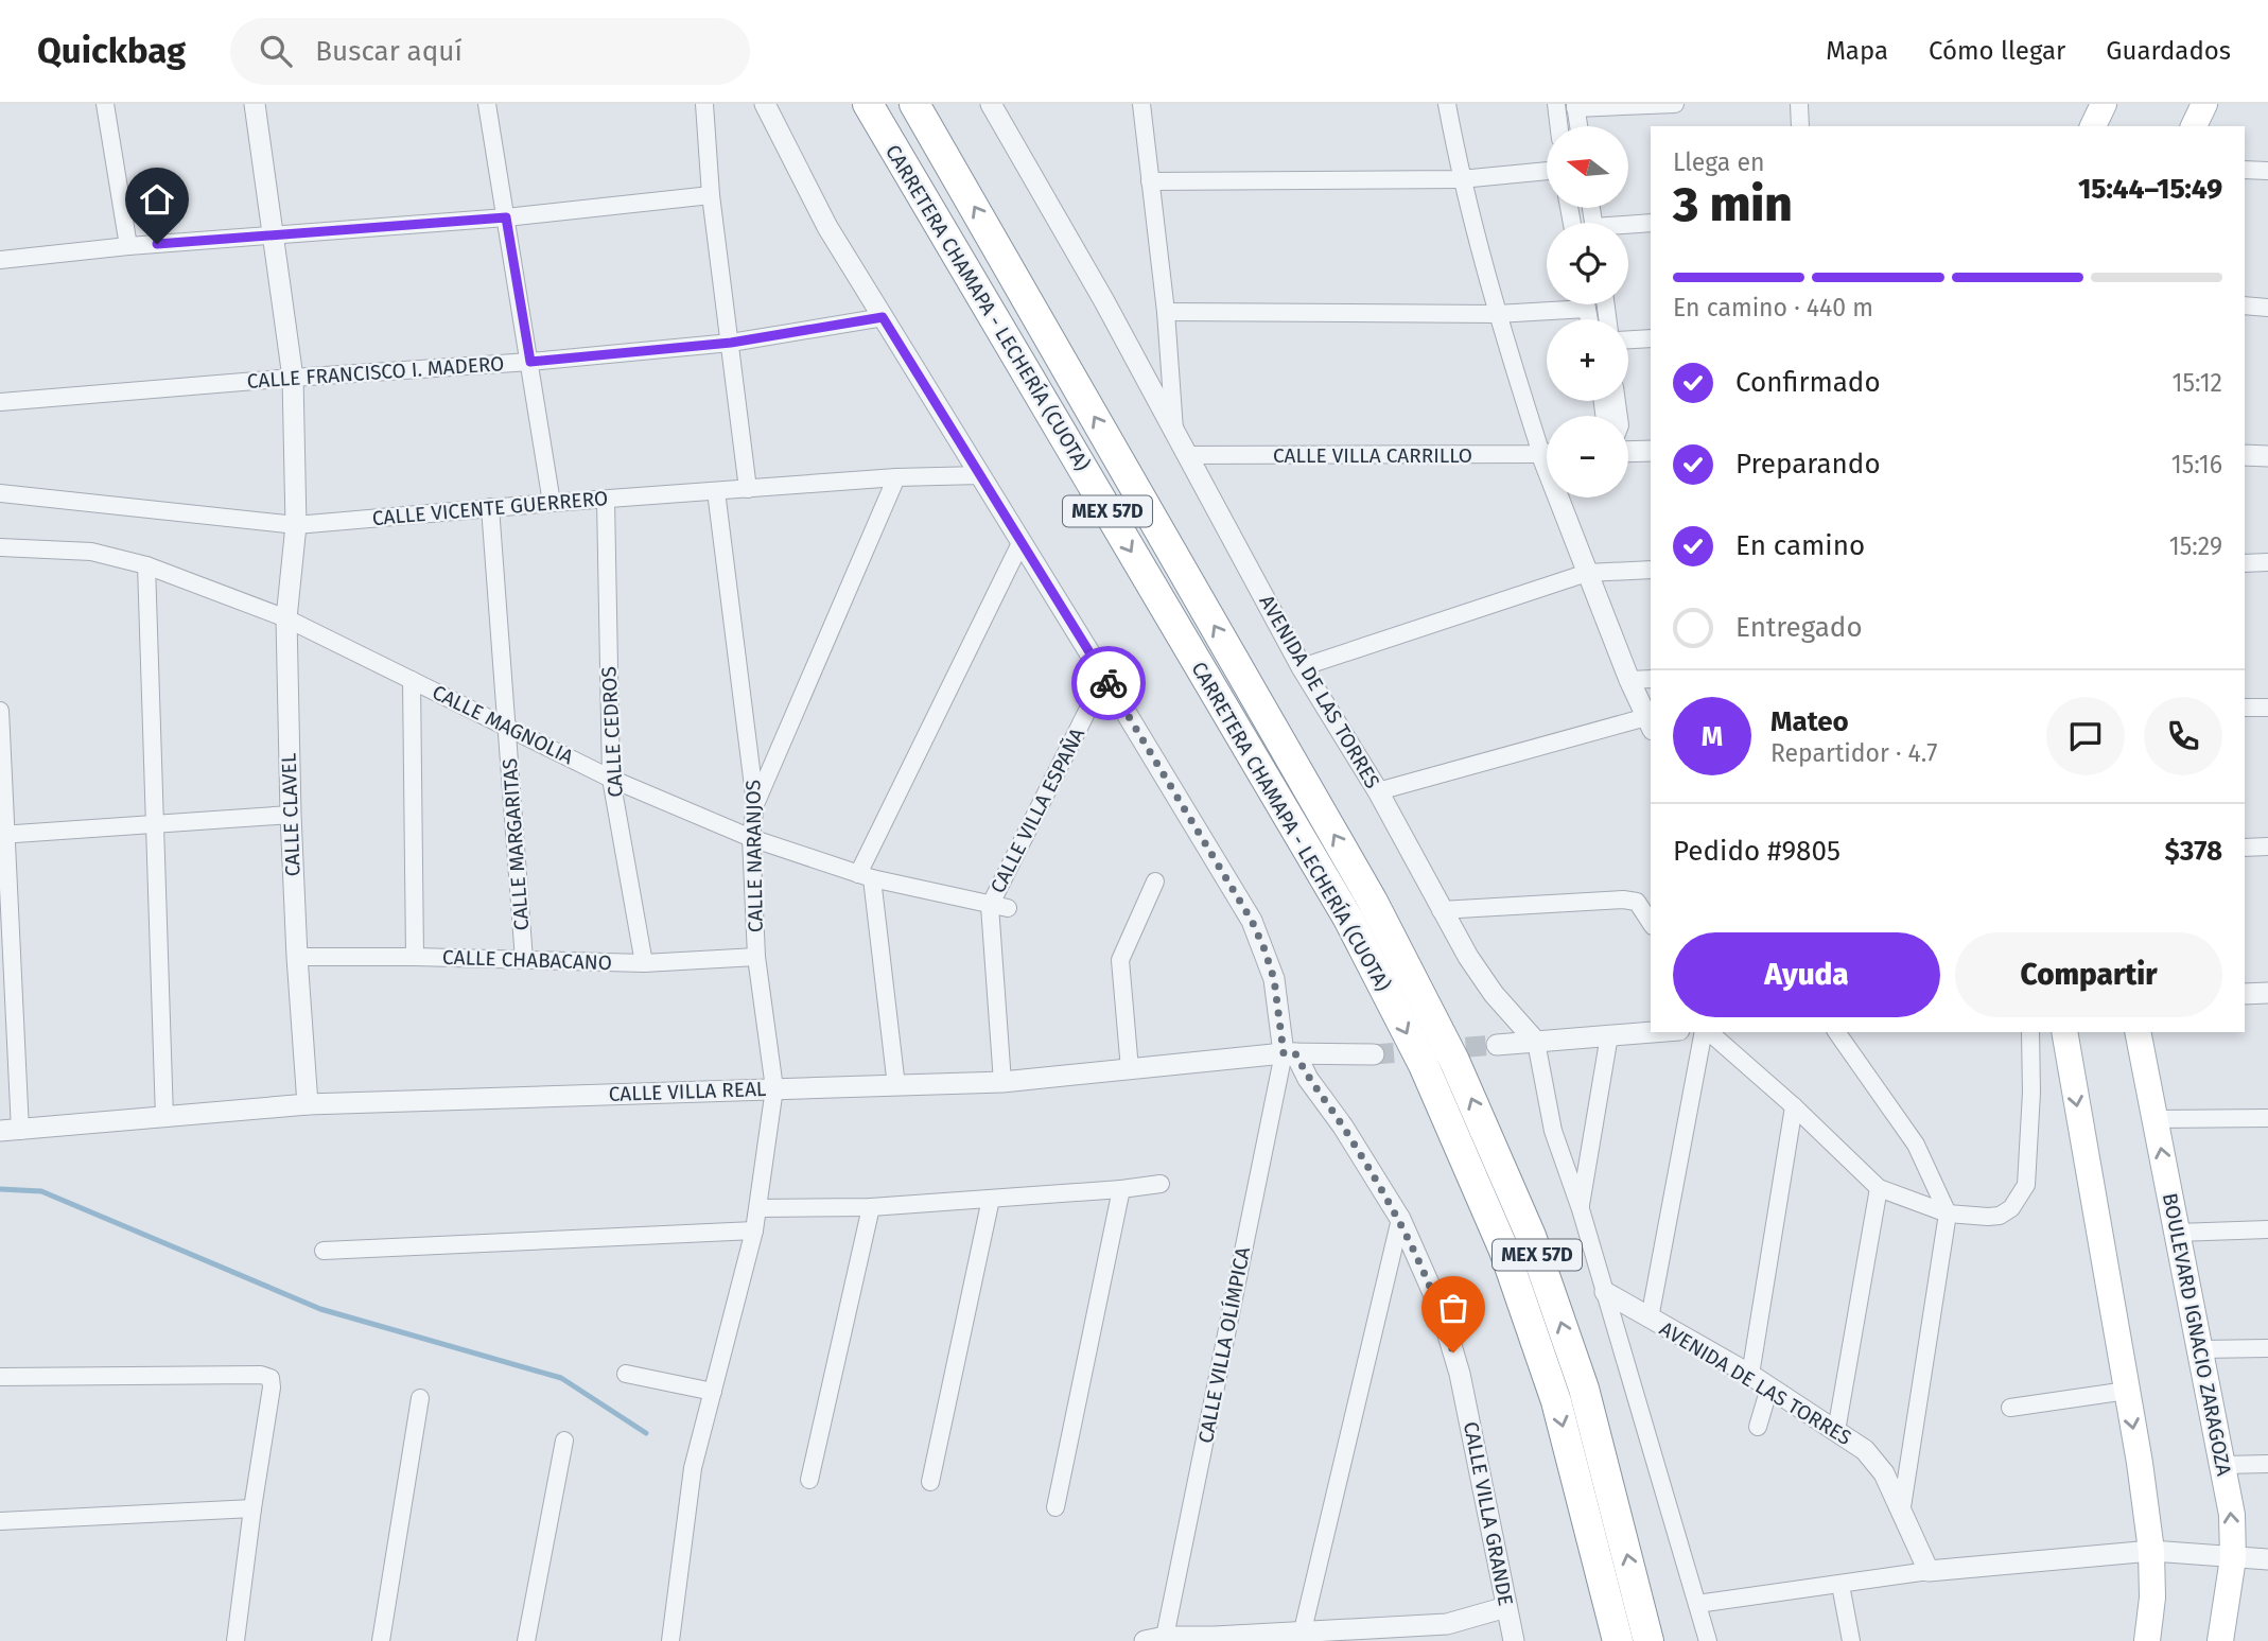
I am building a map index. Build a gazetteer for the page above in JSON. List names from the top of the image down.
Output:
{
  "streets": {
    "highway": ["CARRETERA CHAMAPA - LECHERÍA (CUOTA)", "MEX 57D"],
    "main road": ["BOULEVARD IGNACIO ZARAGOZA"],
    "street": [
      "CALLE FRANCISCO I. MADERO",
      "CALLE VILLA CARRILLO",
      "CALLE VICENTE GUERRERO",
      "AVENIDA DE LAS TORRES",
      "CALLE MAGNOLIA",
      "CALLE CEDROS",
      "CALLE VILLA ESPAÑA",
      "CALLE CLAVEL",
      "CALLE MARGARITAS",
      "CALLE NARANJOS",
      "CALLE CHABACANO",
      "CALLE VILLA REAL",
      "CALLE VILLA OLÍMPICA",
      "CALLE VILLA GRANDE"
    ]
  },
  "crossings": [
    ["CALLE FRANCISCO I. MADERO", "CALLE CLAVEL"],
    ["CALLE VILLA CARRILLO", "AVENIDA DE LAS TORRES"],
    ["CALLE VICENTE GUERRERO", "CALLE CEDROS"],
    ["CALLE VICENTE GUERRERO", "CALLE CLAVEL"],
    ["CALLE VICENTE GUERRERO", "CALLE MARGARITAS"],
    ["CALLE VICENTE GUERRERO", "CALLE NARANJOS"],
    ["CALLE MAGNOLIA", "CALLE CEDROS"],
    ["CALLE MAGNOLIA", "CALLE VILLA ESPAÑA"],
    ["CALLE MAGNOLIA", "CALLE CLAVEL"],
    ["CALLE MAGNOLIA", "CALLE MARGARITAS"],
    ["CALLE MAGNOLIA", "CALLE NARANJOS"],
    ["CALLE CEDROS", "CALLE CHABACANO"],
    ["CALLE VILLA ESPAÑA", "CALLE VILLA REAL"],
    ["CALLE CLAVEL", "CALLE CHABACANO"],
    ["CALLE CLAVEL", "CALLE VILLA REAL"],
    ["CALLE MARGARITAS", "CALLE CHABACANO"],
    ["CALLE NARANJOS", "CALLE CHABACANO"],
    ["CALLE NARANJOS", "CALLE VILLA REAL"],
    ["CALLE VILLA REAL", "CALLE VILLA OLÍMPICA"],
    ["CALLE VILLA REAL", "CALLE VILLA GRANDE"],
    ["CALLE VILLA OLÍMPICA", "CALLE VILLA GRANDE"]
  ],
  "north": "left",
  "page": {
    "header": "Quickbag",
    "search": "Buscar aquí",
    "nav": ["Mapa", "Cómo llegar", "Guardados"],
    "map_buttons": ["+", "−"],
    "heading": ["3 min", "Llega en", "15:44–15:49"],
    "panel": [
      "Mateo",
      "Repartidor · 4.7",
      "Pedido #9805",
      "$378"
    ],
    "bar": "En camino · 440 m",
    "list": [
      ["Confirmado", "15:12"],
      ["Preparando", "15:16"],
      ["En camino", "15:29"],
      "Entregado"
    ],
    "round": "M",
    "buttons": ["Ayuda", "Compartir"]
  }
}
